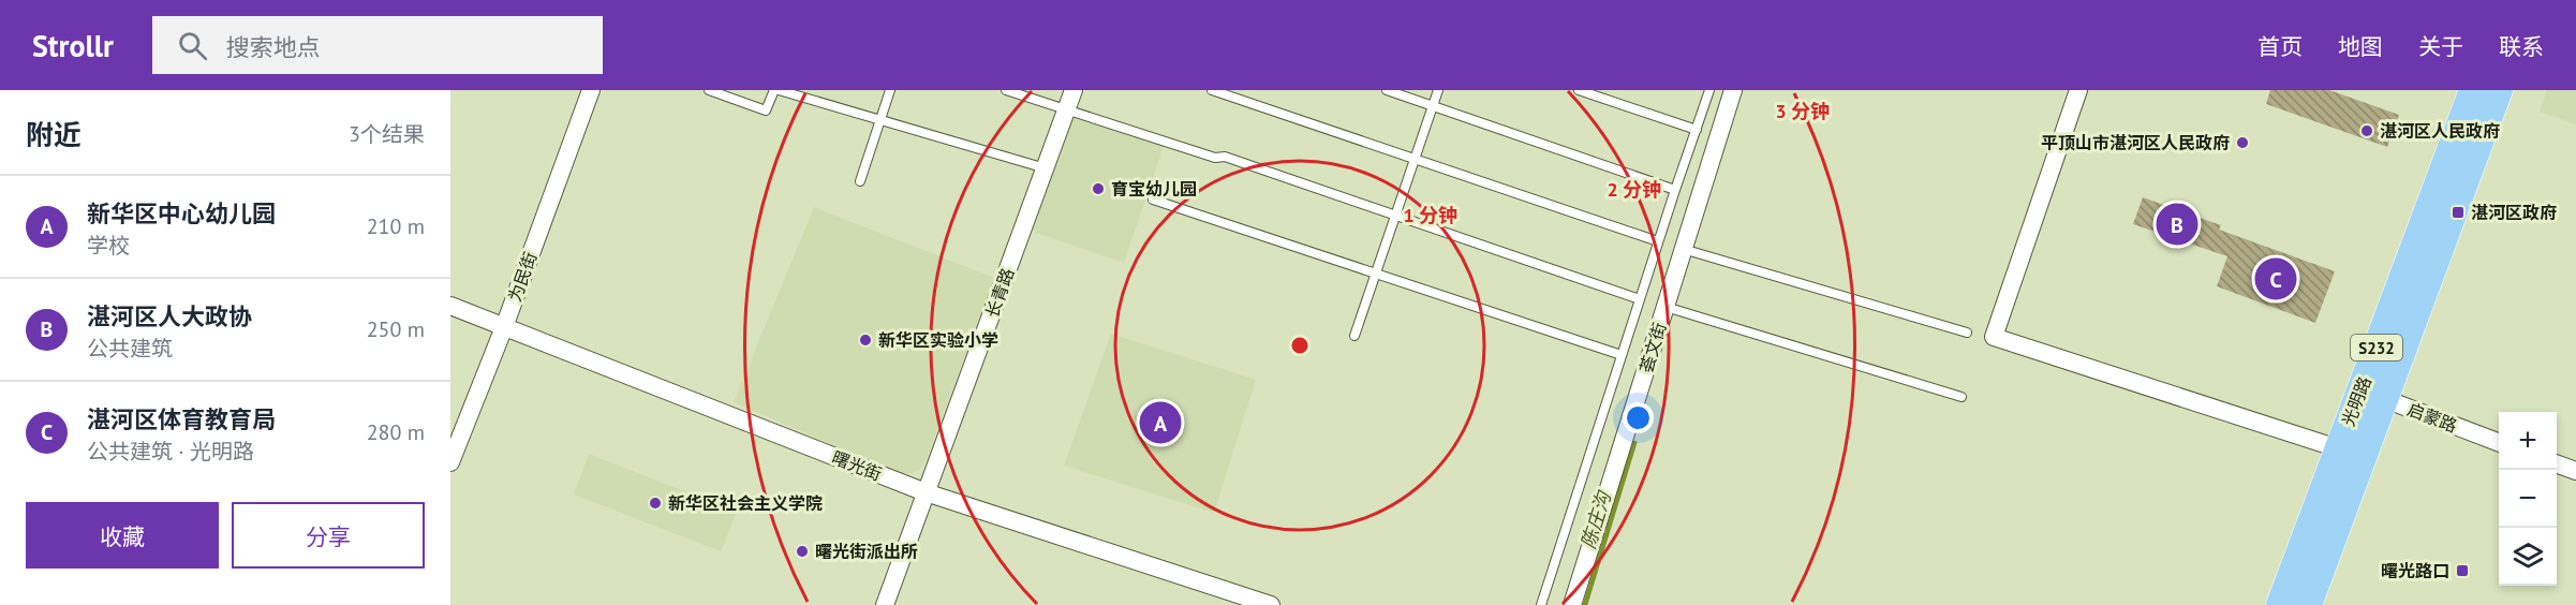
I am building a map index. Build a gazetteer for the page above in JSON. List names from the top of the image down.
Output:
{
  "streets": {
    "main road": ["S232", "光明路"],
    "street": [
      "为民街",
      "长青路",
      "荟文街",
      "启蒙路",
      "曙光街"
    ]
  },
  "crossings": [
    ["为民街", "曙光街"],
    ["长青路", "曙光街"],
    ["光明路", "启蒙路"]
  ],
  "water": ["陈庄沟"],
  "places": {
    "other": [
      "湛河区人民政府",
      "平顶山市湛河区人民政府",
      "育宝幼儿园",
      "新华区实验小学",
      "新华区社会主义学院",
      "曙光街派出所"
    ],
    "transit": ["湛河区政府", "曙光路口"]
  },
  "page": {
    "header": "Strollr",
    "search": "搜索地点",
    "nav": [
      "首页",
      "地图",
      "关于",
      "联系"
    ],
    "heading": ["附近", "3个结果"],
    "list": [
      {
        "mark": "A",
        "name": "新华区中心幼儿园",
        "note": "学校",
        "value": "210 m"
      },
      {
        "mark": "B",
        "name": "湛河区人大政协",
        "note": "公共建筑",
        "value": "250 m"
      },
      {
        "mark": "C",
        "name": "湛河区体育教育局",
        "note": "公共建筑 · 光明路",
        "value": "280 m"
      }
    ],
    "pins": ["B", "C", "A"],
    "map_buttons": ["+", "−"],
    "buttons": ["收藏", "分享"]
  },
  "rings": ["3 分钟", "2 分钟", "1 分钟"]
}
